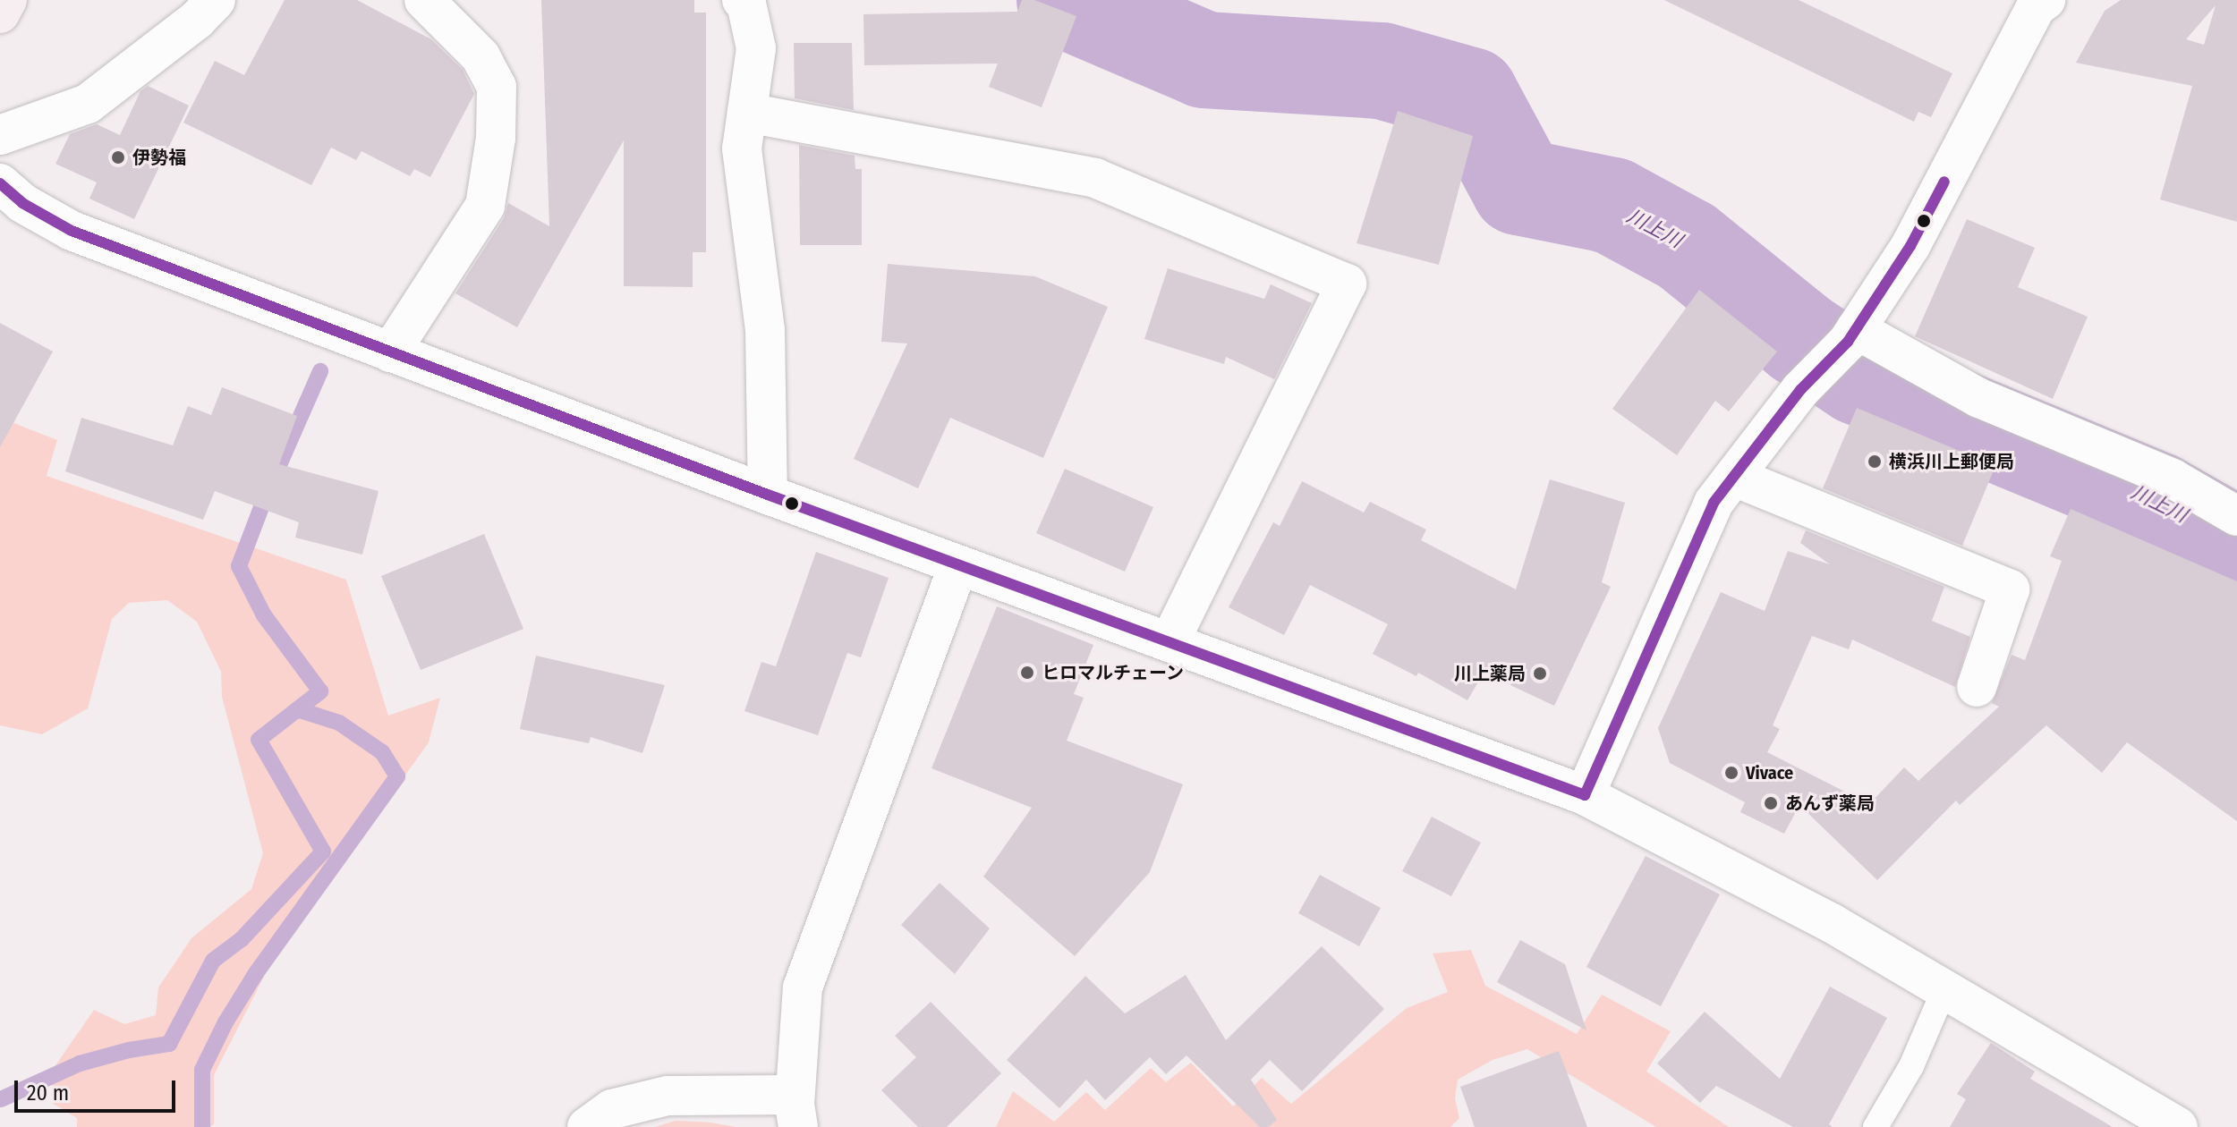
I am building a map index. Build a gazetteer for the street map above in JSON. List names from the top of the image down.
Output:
{
  "water": ["川上川"],
  "places": [
    "伊勢福",
    "横浜川上郵便局",
    "ヒロマルチェーン",
    "川上薬局",
    "Vivace",
    "あんず薬局"
  ],
  "scale_bar": "20 m"
}
